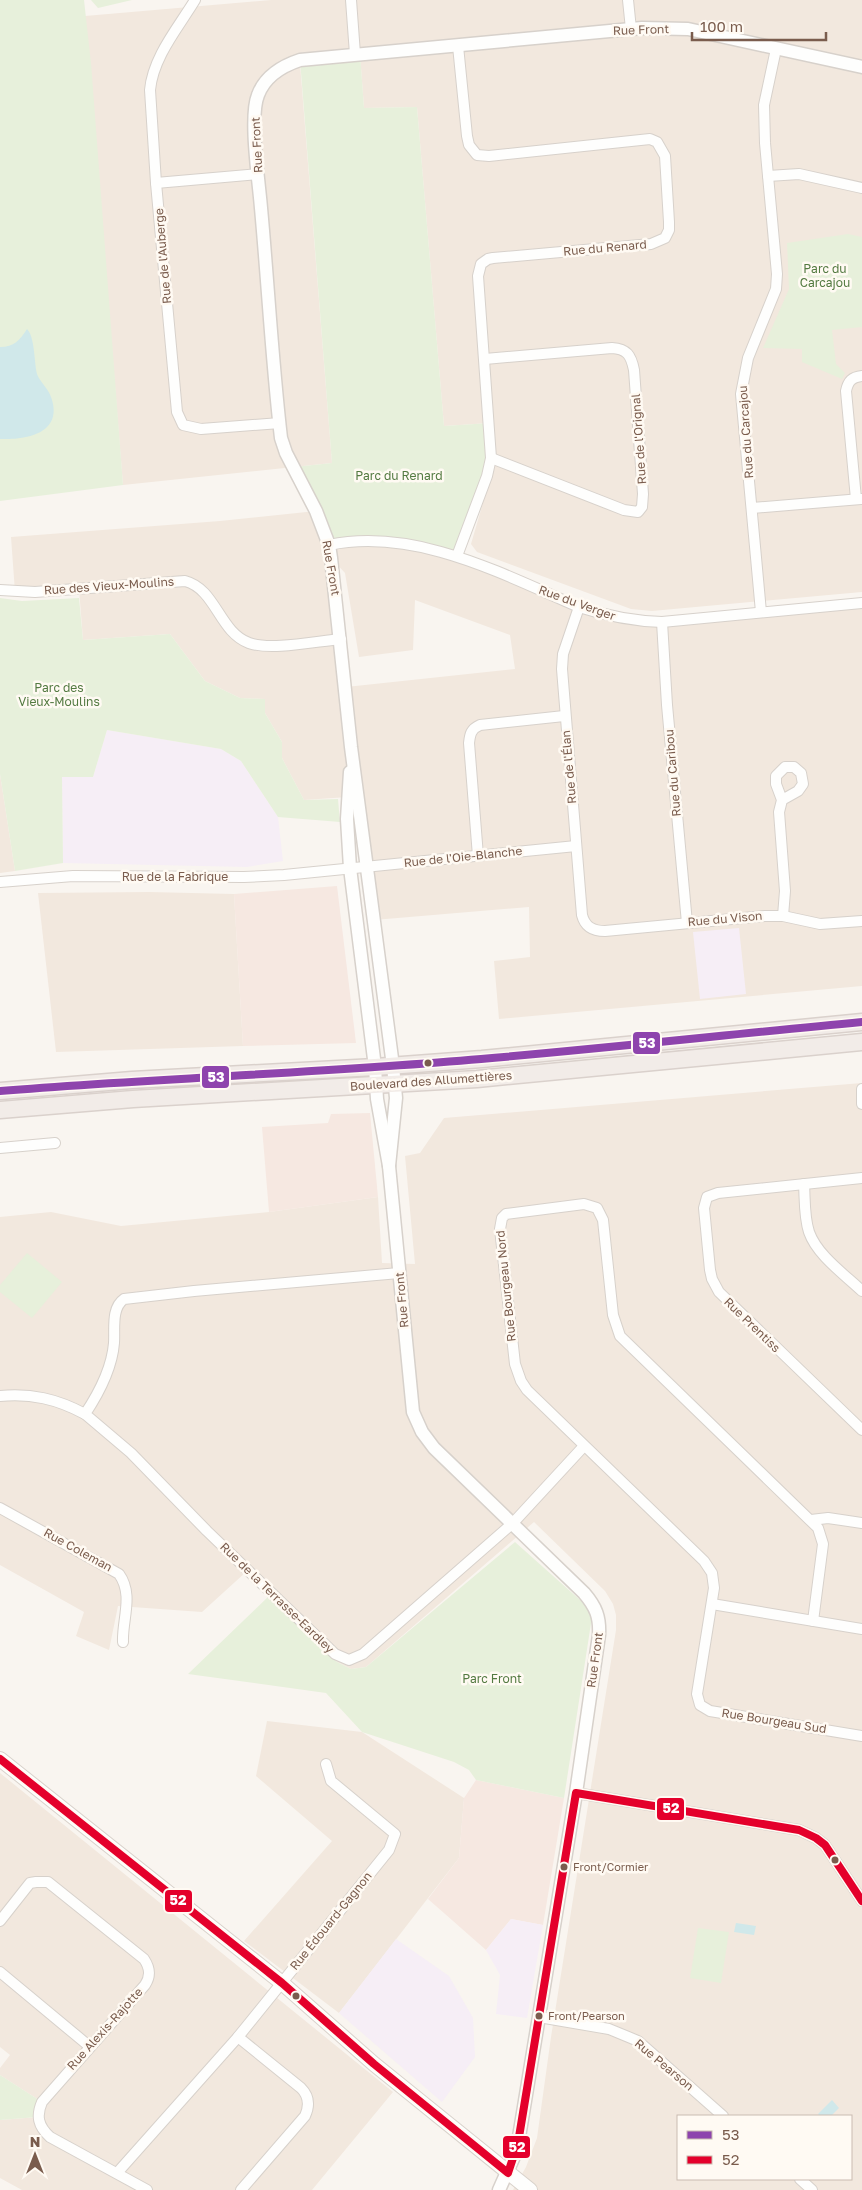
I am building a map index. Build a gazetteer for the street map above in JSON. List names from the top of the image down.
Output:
{
  "streets": {
    "highway": ["Boulevard des Allumettières"],
    "street": [
      "Rue Front",
      "Rue du Renard",
      "Rue de l'Auberge",
      "Rue du Carcajou",
      "Rue de l'Orignal",
      "Rue des Vieux-Moulins",
      "Rue du Verger",
      "Rue de l'Élan",
      "Rue du Caribou",
      "Rue de l'Oie-Blanche",
      "Rue de la Fabrique",
      "Rue du Vison",
      "Rue Bourgeau Nord",
      "Rue Prentiss",
      "Rue Coleman",
      "Rue de la Terrasse-Eardley",
      "Rue Bourgeau Sud",
      "Rue Édouard-Gagnon",
      "Rue Alexis-Rajotte",
      "Rue Pearson"
    ]
  },
  "crossings": [
    ["Rue Front", "Rue du Renard"],
    ["Rue Front", "Rue de l'Auberge"],
    ["Rue Front", "Rue du Carcajou"],
    ["Rue Front", "Rue des Vieux-Moulins"],
    ["Rue Front", "Rue du Verger"],
    ["Rue Front", "Rue de l'Oie-Blanche"],
    ["Rue Front", "Rue de la Fabrique"],
    ["Rue Front", "Boulevard des Allumettières"],
    ["Rue Front", "Rue de la Terrasse-Eardley"],
    ["Rue Front", "Rue Pearson"],
    ["Rue du Renard", "Rue de l'Orignal"],
    ["Rue du Renard", "Rue du Verger"],
    ["Rue du Carcajou", "Rue du Verger"],
    ["Rue du Verger", "Rue de l'Élan"],
    ["Rue du Verger", "Rue du Caribou"],
    ["Rue de l'Élan", "Rue de l'Oie-Blanche"],
    ["Rue de l'Élan", "Rue du Vison"],
    ["Rue du Caribou", "Rue du Vison"],
    ["Rue de l'Oie-Blanche", "Rue de la Fabrique"],
    ["Rue Bourgeau Nord", "Rue de la Terrasse-Eardley"],
    ["Rue Bourgeau Nord", "Rue Bourgeau Sud"],
    ["Rue Édouard-Gagnon", "Rue Alexis-Rajotte"]
  ],
  "parks": [
    "Parc du Carcajou",
    "Parc du Renard",
    "Parc des Vieux-Moulins",
    "Parc Front"
  ],
  "places": ["Front/Cormier", "Front/Pearson"],
  "lines": ["transit line 53", "transit line 52"],
  "legend": ["53", "52"],
  "scale_bar": "100 m",
  "north": "top"
}
